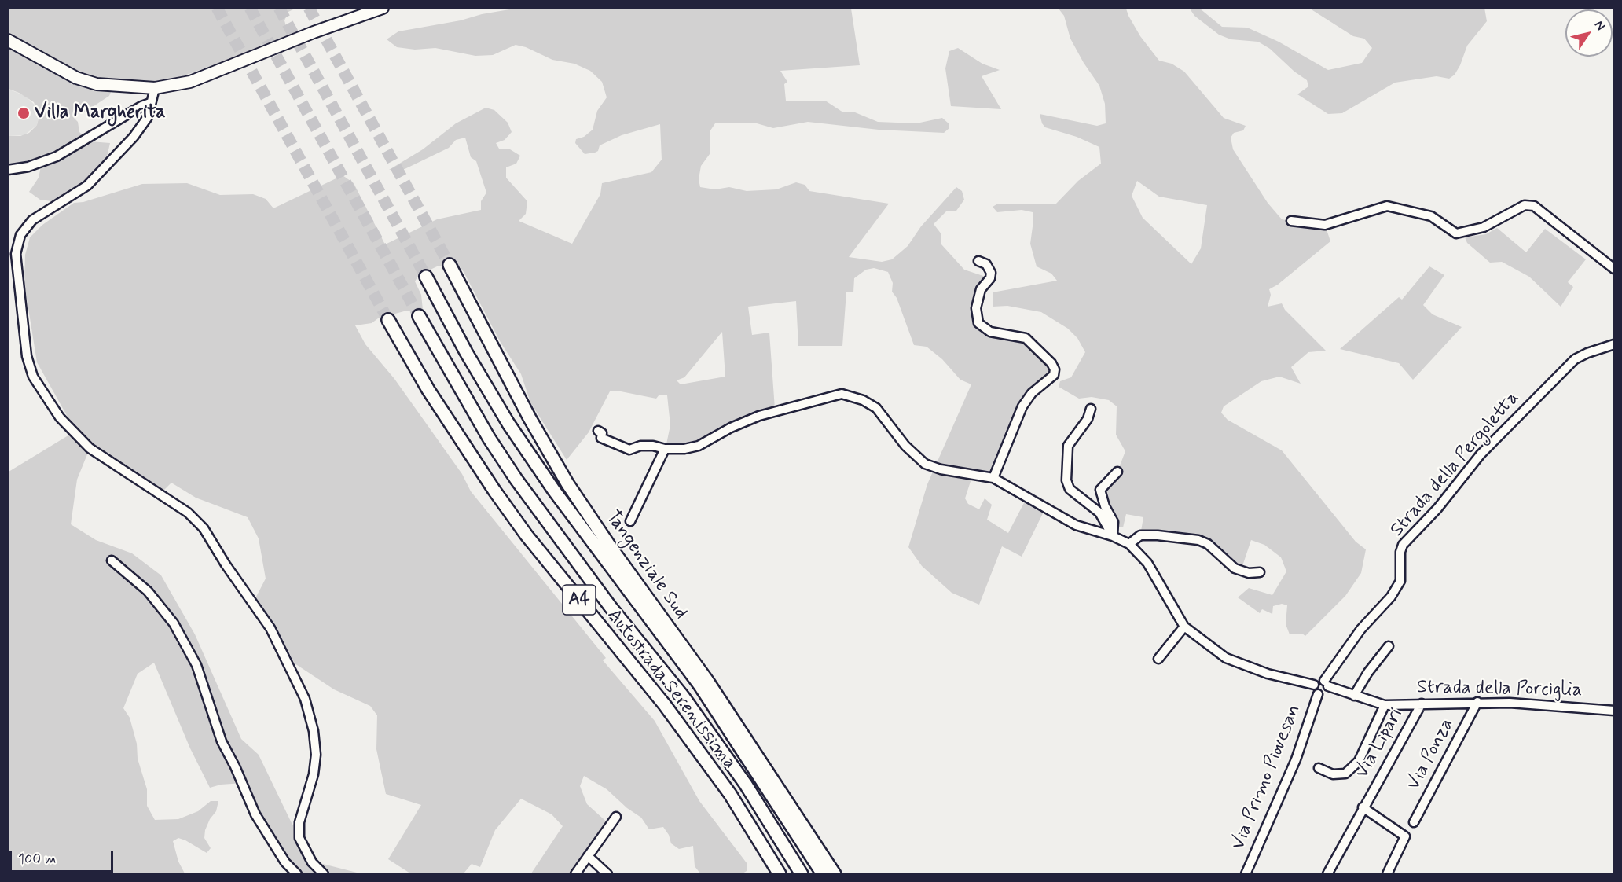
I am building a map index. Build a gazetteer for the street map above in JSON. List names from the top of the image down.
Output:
{
  "streets": {
    "highway": ["Tangenziale Sud", "A4", "Autostrada Serenissima"],
    "street": [
      "Strada della Pergoletta",
      "Strada della Porciglia",
      "Via Lipari",
      "Via Ponza",
      "Via Primo Piovesan"
    ]
  },
  "crossings": [
    ["Strada della Pergoletta", "Strada della Porciglia"],
    ["Strada della Pergoletta", "Via Primo Piovesan"],
    ["Strada della Porciglia", "Via Lipari"],
    ["Strada della Porciglia", "Via Ponza"],
    ["Strada della Porciglia", "Via Primo Piovesan"]
  ],
  "places": ["Villa Margherita"],
  "scale_bar": "100 m",
  "north": "top right"
}
